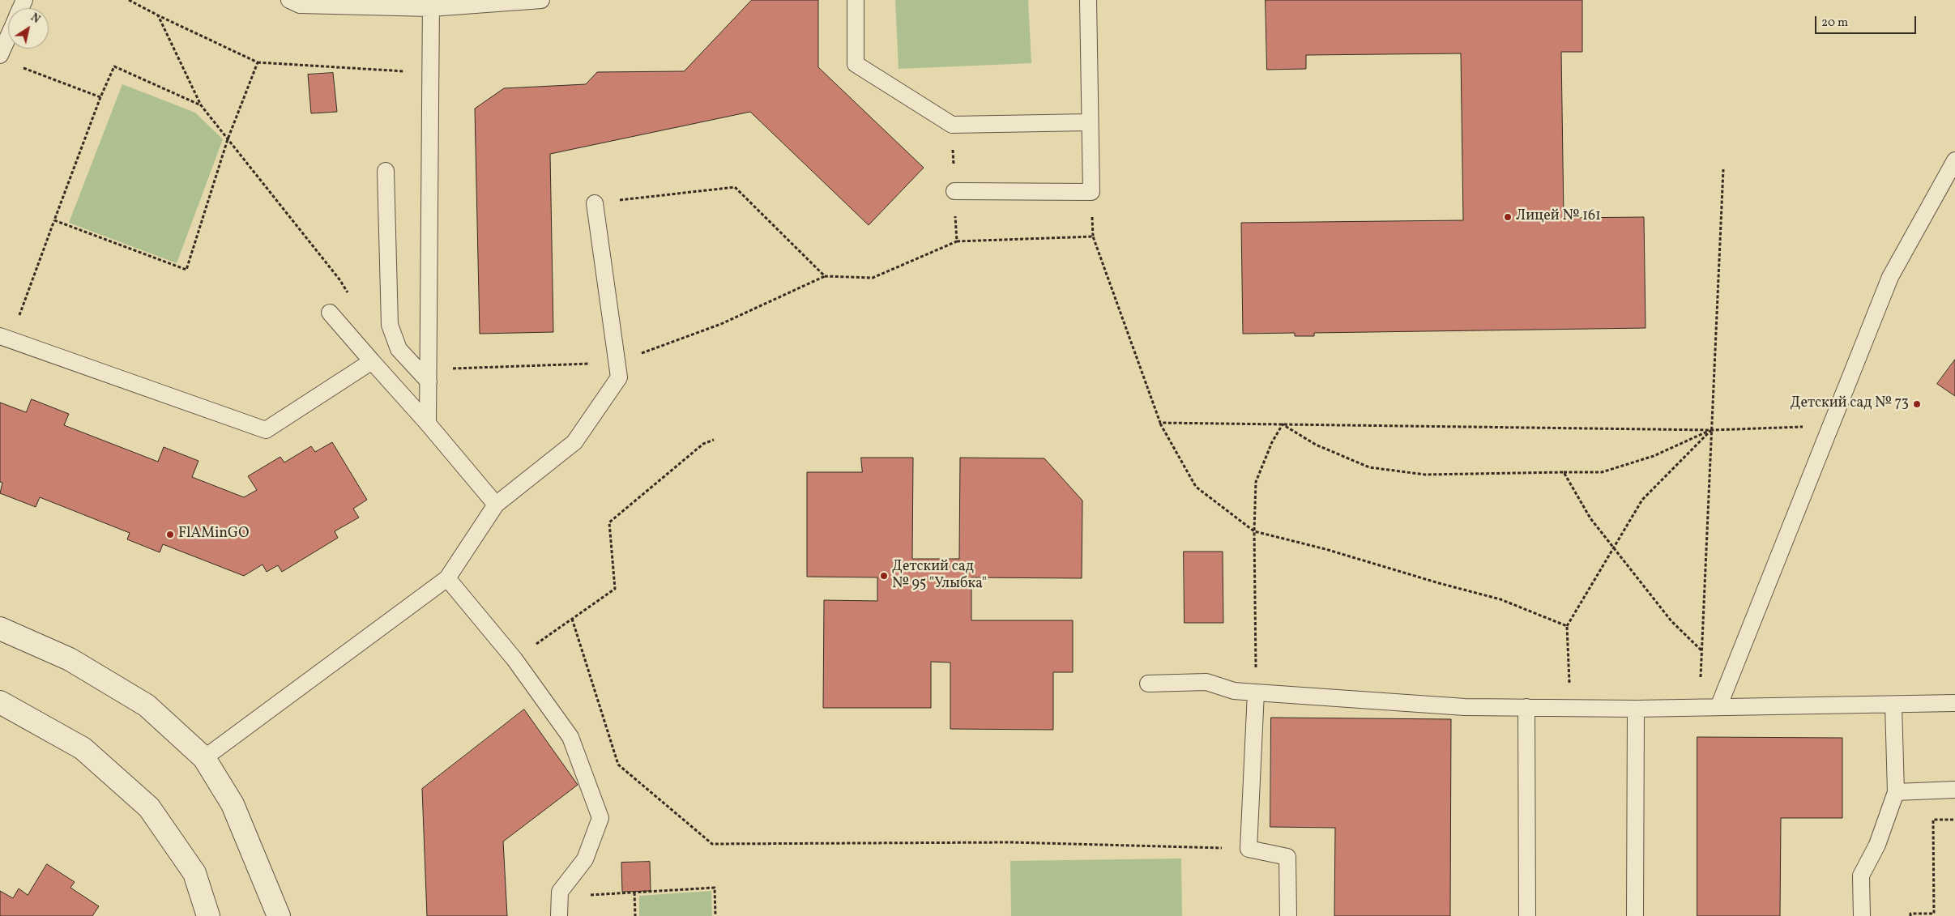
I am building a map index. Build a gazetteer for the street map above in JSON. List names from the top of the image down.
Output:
{
  "places": [
    "Лицей № 161",
    "Детский сад № 73",
    "FlAMinGO",
    "Детский сад № 95 \"Улыбка\""
  ],
  "scale_bar": "20 m",
  "north": "top right"
}
